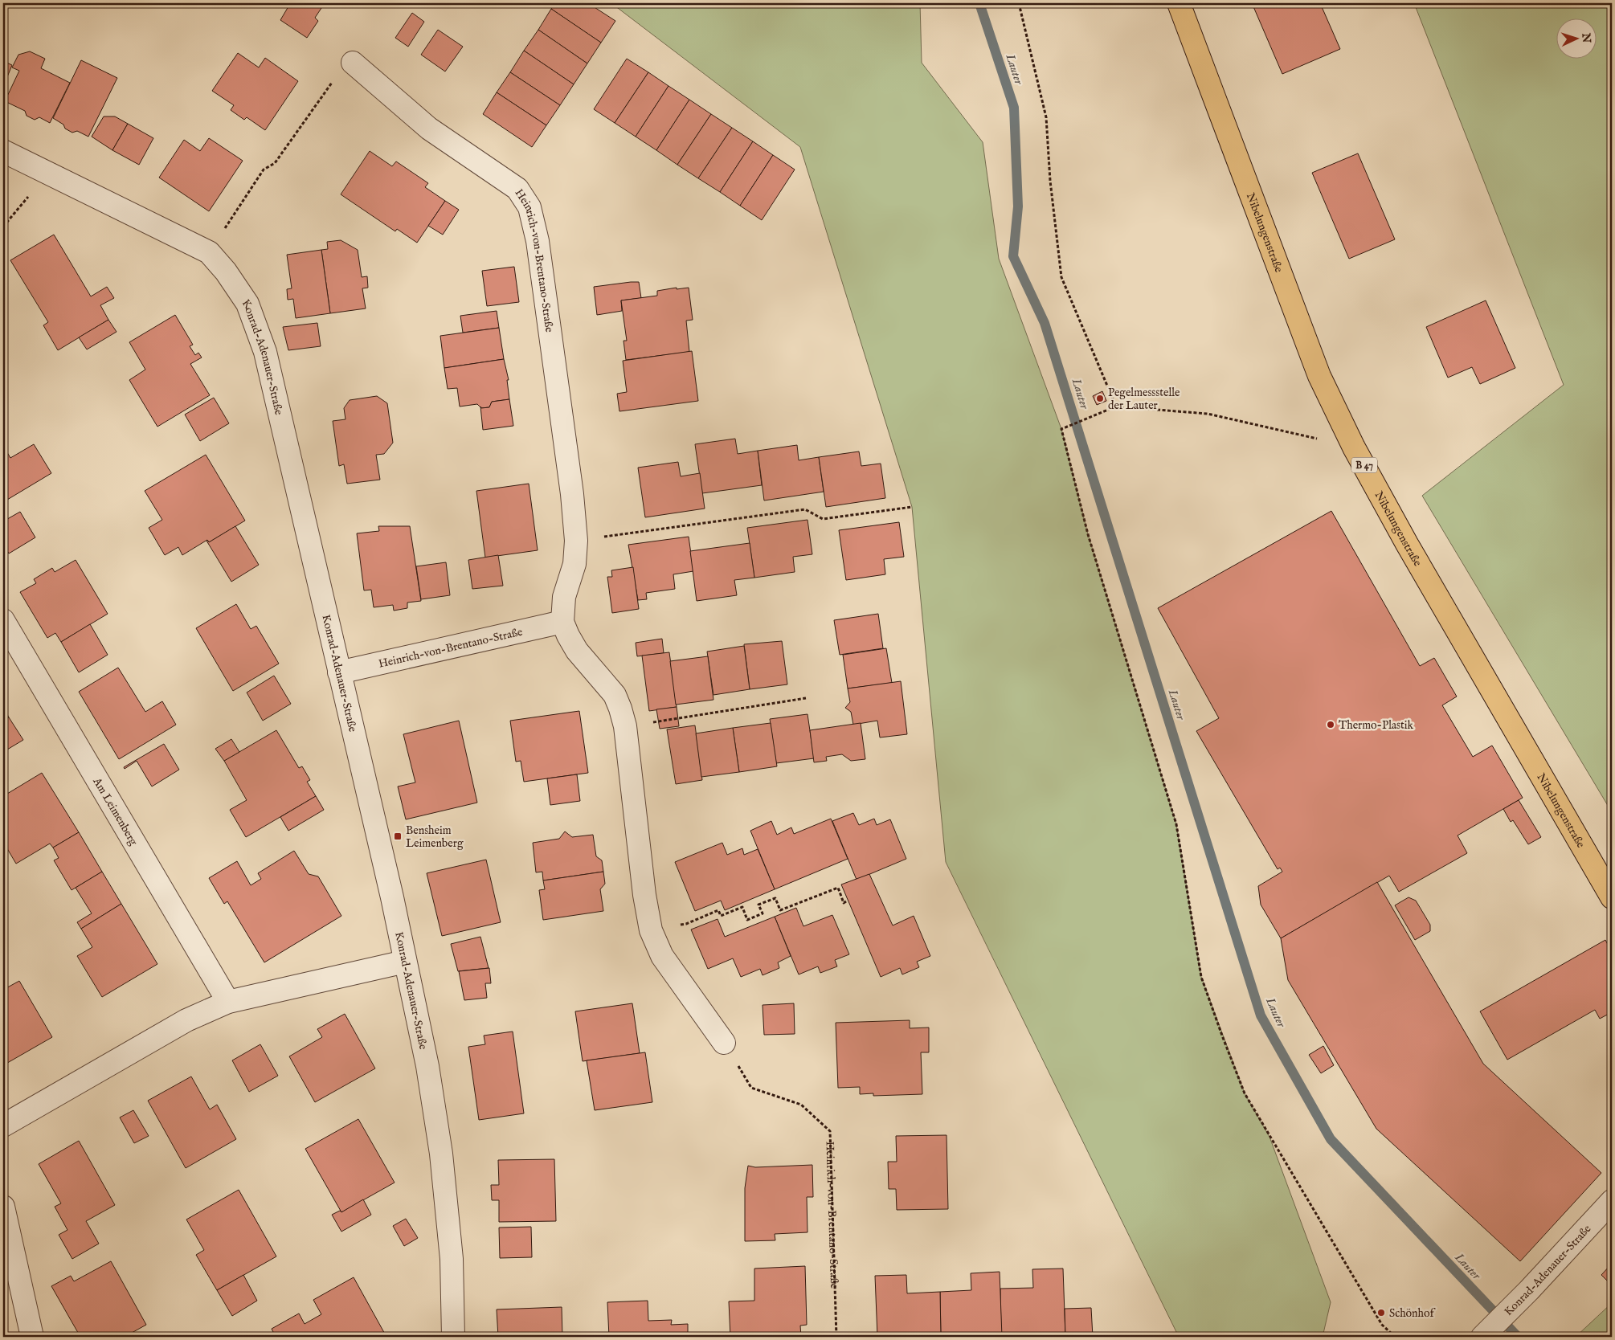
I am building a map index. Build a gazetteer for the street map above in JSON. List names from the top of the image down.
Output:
{
  "streets": {
    "main road": ["Nibelungenstraße", "B 47"],
    "street": ["Heinrich-von-Brentano-Straße", "Konrad-Adenauer-Straße", "Am Leimenberg"]
  },
  "crossings": [
    ["Heinrich-von-Brentano-Straße", "Konrad-Adenauer-Straße"]
  ],
  "water": ["Lauter"],
  "places": {
    "other": ["Pegelmessstelle der Lauter", "Thermo-Plastik", "Schönhof"],
    "transit": ["Bensheim Leimenberg"]
  },
  "north": "right"
}
